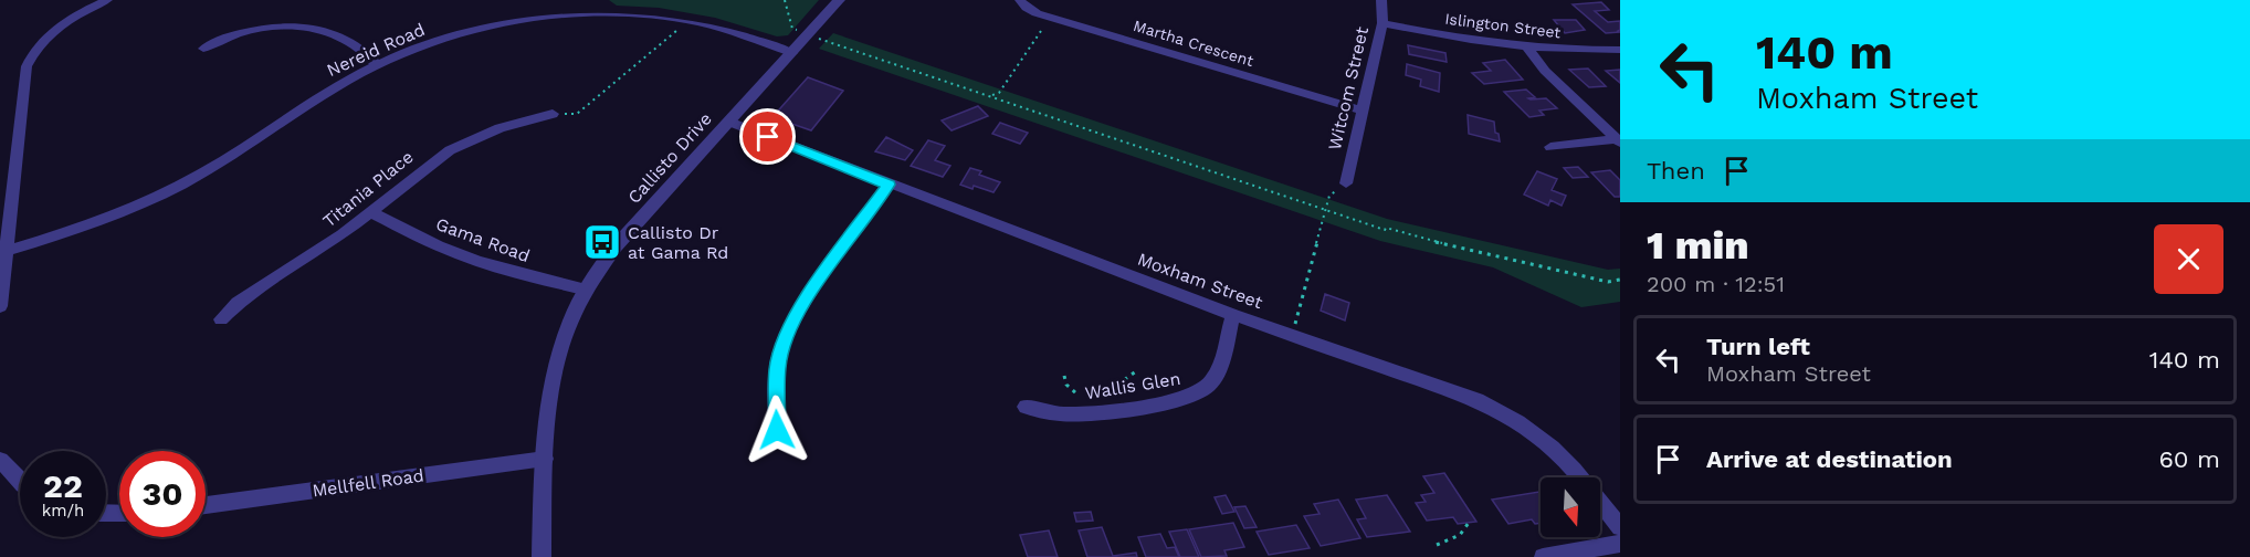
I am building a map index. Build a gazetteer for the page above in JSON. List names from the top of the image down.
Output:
{
  "streets": {
    "street": [
      "Islington Street",
      "Martha Crescent",
      "Nereid Road",
      "Witcom Street",
      "Callisto Drive",
      "Titania Place",
      "Gama Road",
      "Moxham Street",
      "Wallis Glen",
      "Mellfell Road"
    ]
  },
  "crossings": [
    ["Islington Street", "Witcom Street"],
    ["Martha Crescent", "Witcom Street"],
    ["Nereid Road", "Callisto Drive"],
    ["Callisto Drive", "Gama Road"],
    ["Callisto Drive", "Moxham Street"],
    ["Callisto Drive", "Mellfell Road"],
    ["Titania Place", "Gama Road"],
    ["Moxham Street", "Wallis Glen"]
  ],
  "places": {
    "bus stop": ["Callisto Dr at Gama Rd"]
  },
  "north": "bottom",
  "page": {
    "turn": ["140 m", "Moxham Street"],
    "then": "Then",
    "heading": ["1 min", "200 m · 12:51"],
    "list": [
      {
        "name": "Turn left",
        "note": "Moxham Street",
        "value": "140 m"
      },
      {
        "name": "Arrive at destination",
        "value": "60 m"
      }
    ],
    "speed": "22 km/h",
    "limit": "30"
  }
}
